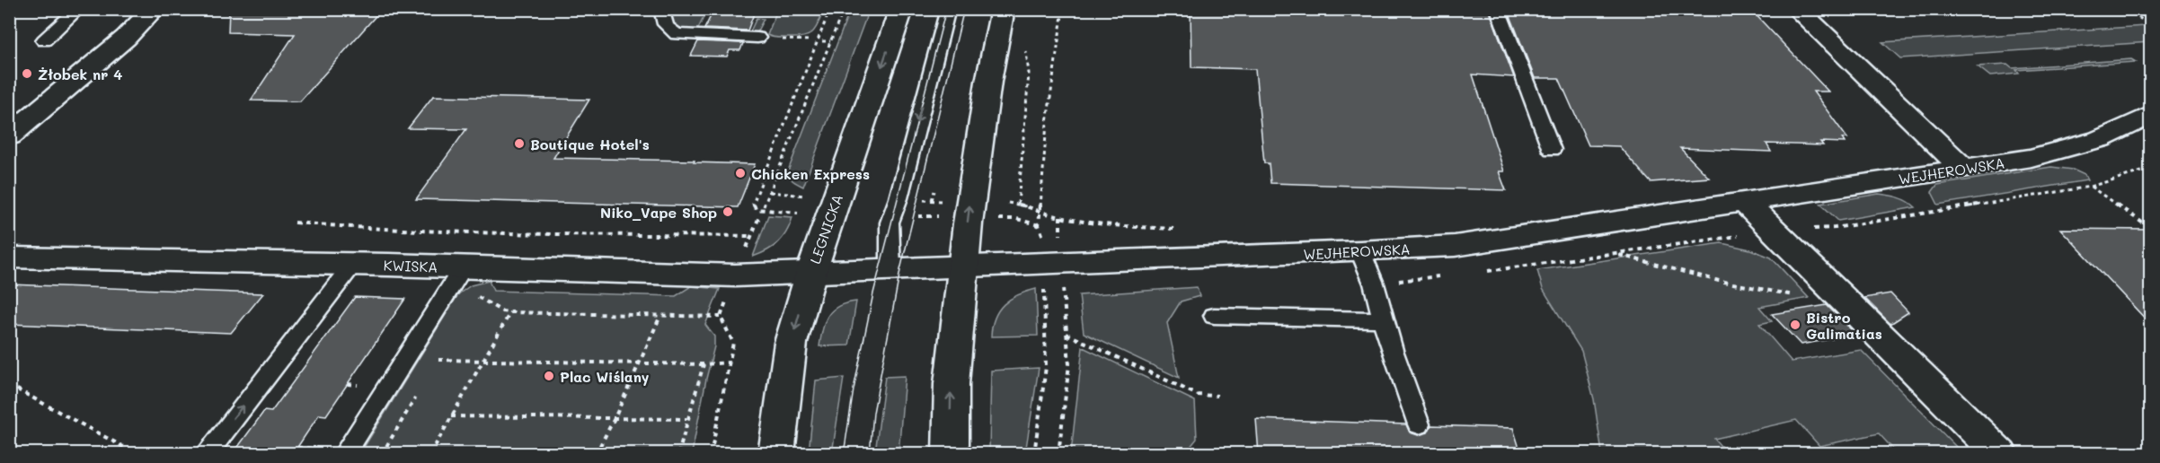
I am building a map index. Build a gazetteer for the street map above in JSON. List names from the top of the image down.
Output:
{
  "streets": {
    "street": ["WEJHEROWSKA", "LEGNICKA", "KWISKA"]
  },
  "crossings": [
    ["WEJHEROWSKA", "KWISKA"],
    ["LEGNICKA", "KWISKA"]
  ],
  "places": [
    "Żłobek nr 4",
    "Boutique Hotel's",
    "Chicken Express",
    "Niko_Vape Shop",
    "Bistro Galimatias",
    "Plac Wiślany"
  ]
}
